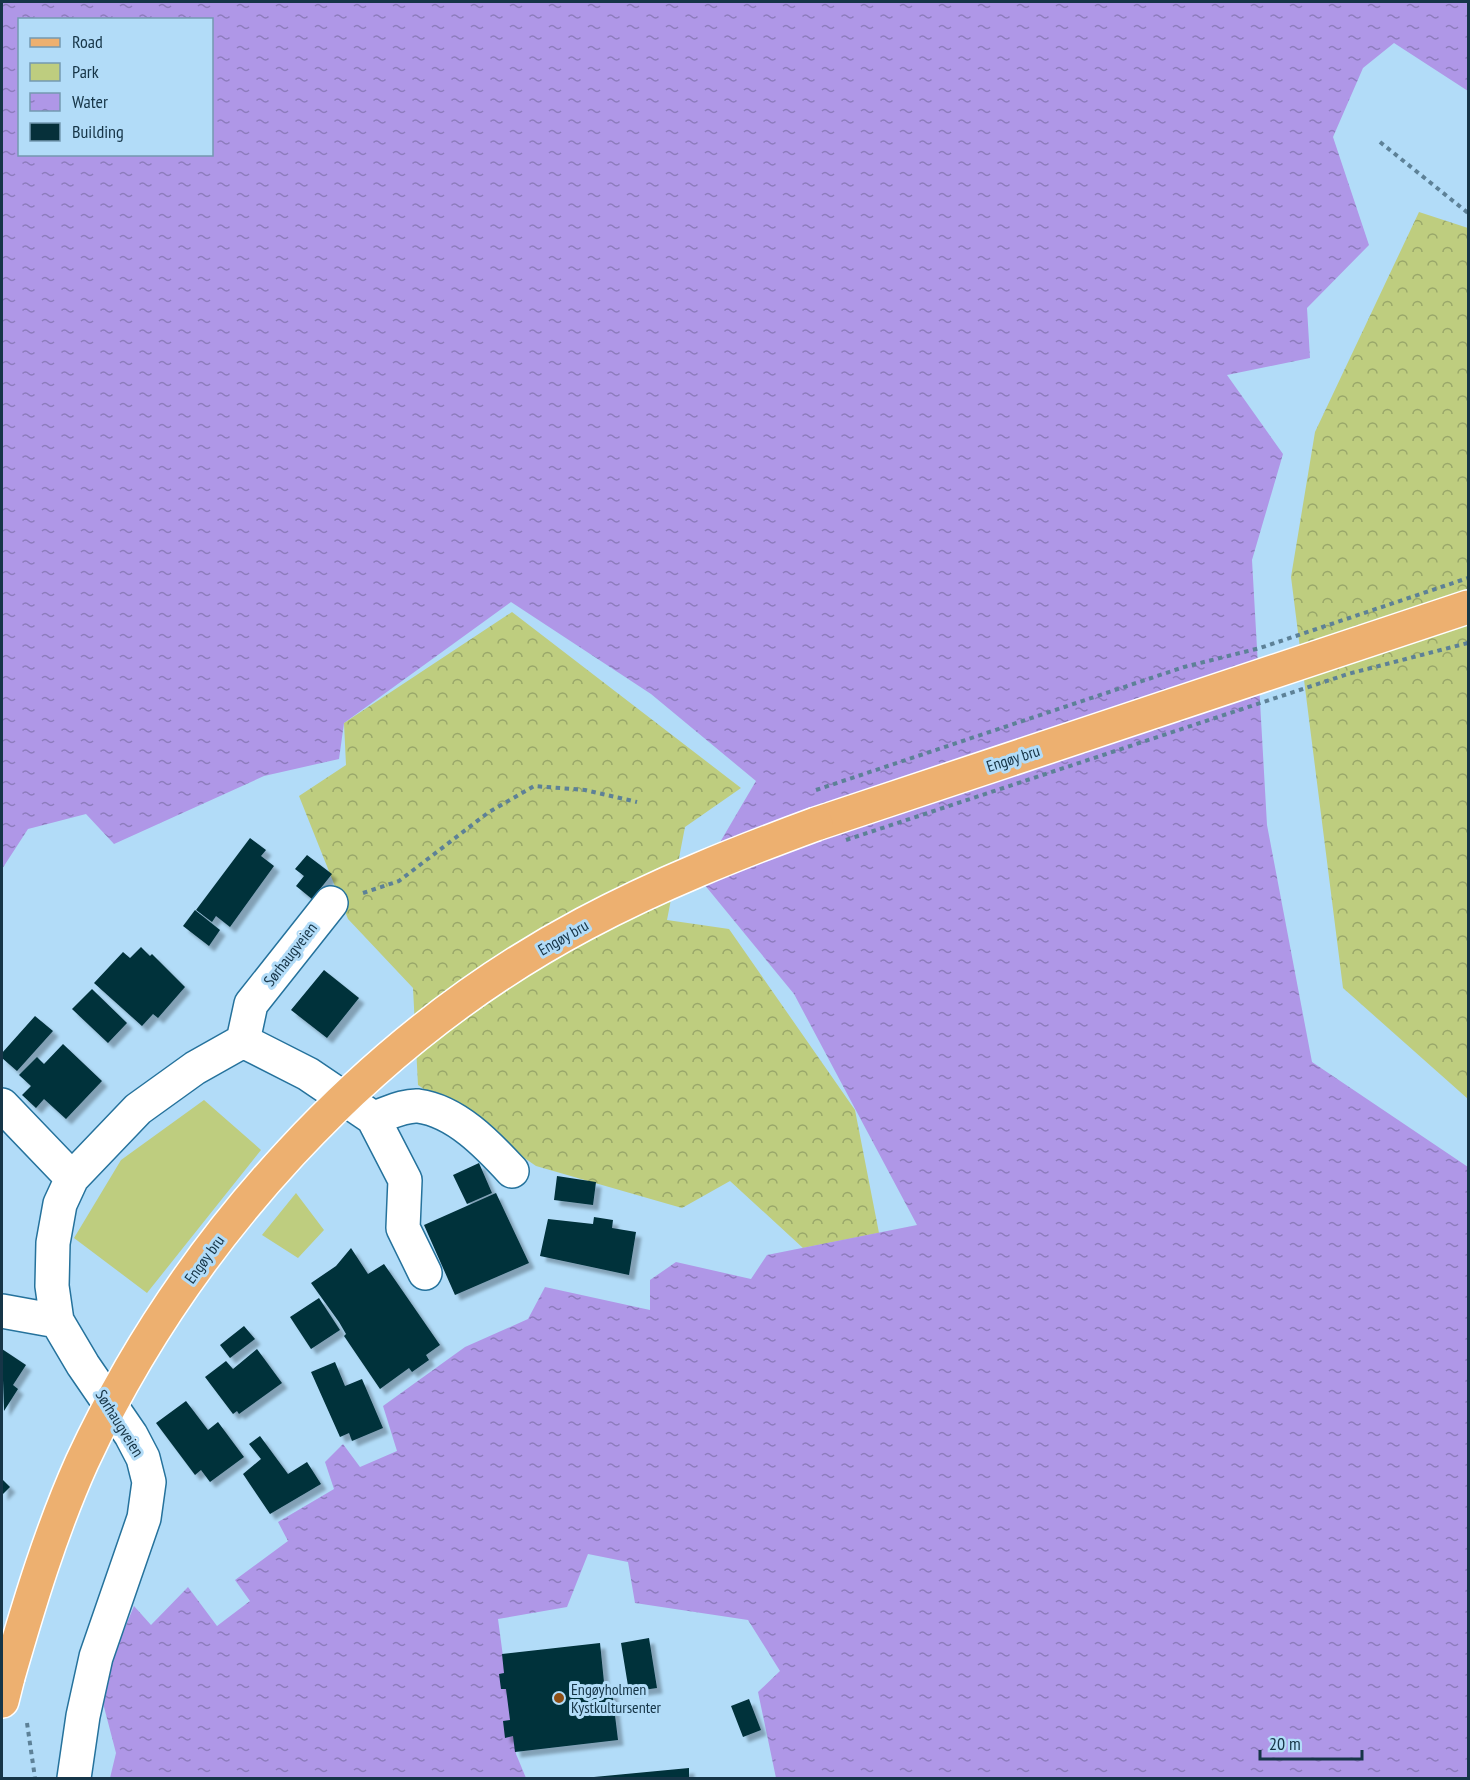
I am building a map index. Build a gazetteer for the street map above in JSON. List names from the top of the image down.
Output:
{
  "streets": {
    "main road": ["Engøy bru"],
    "street": ["Sørhaugveien"]
  },
  "places": ["Engøyholmen Kystkultursenter"],
  "legend": [
    "Road",
    "Park",
    "Water",
    "Building"
  ],
  "scale_bar": "20 m"
}
